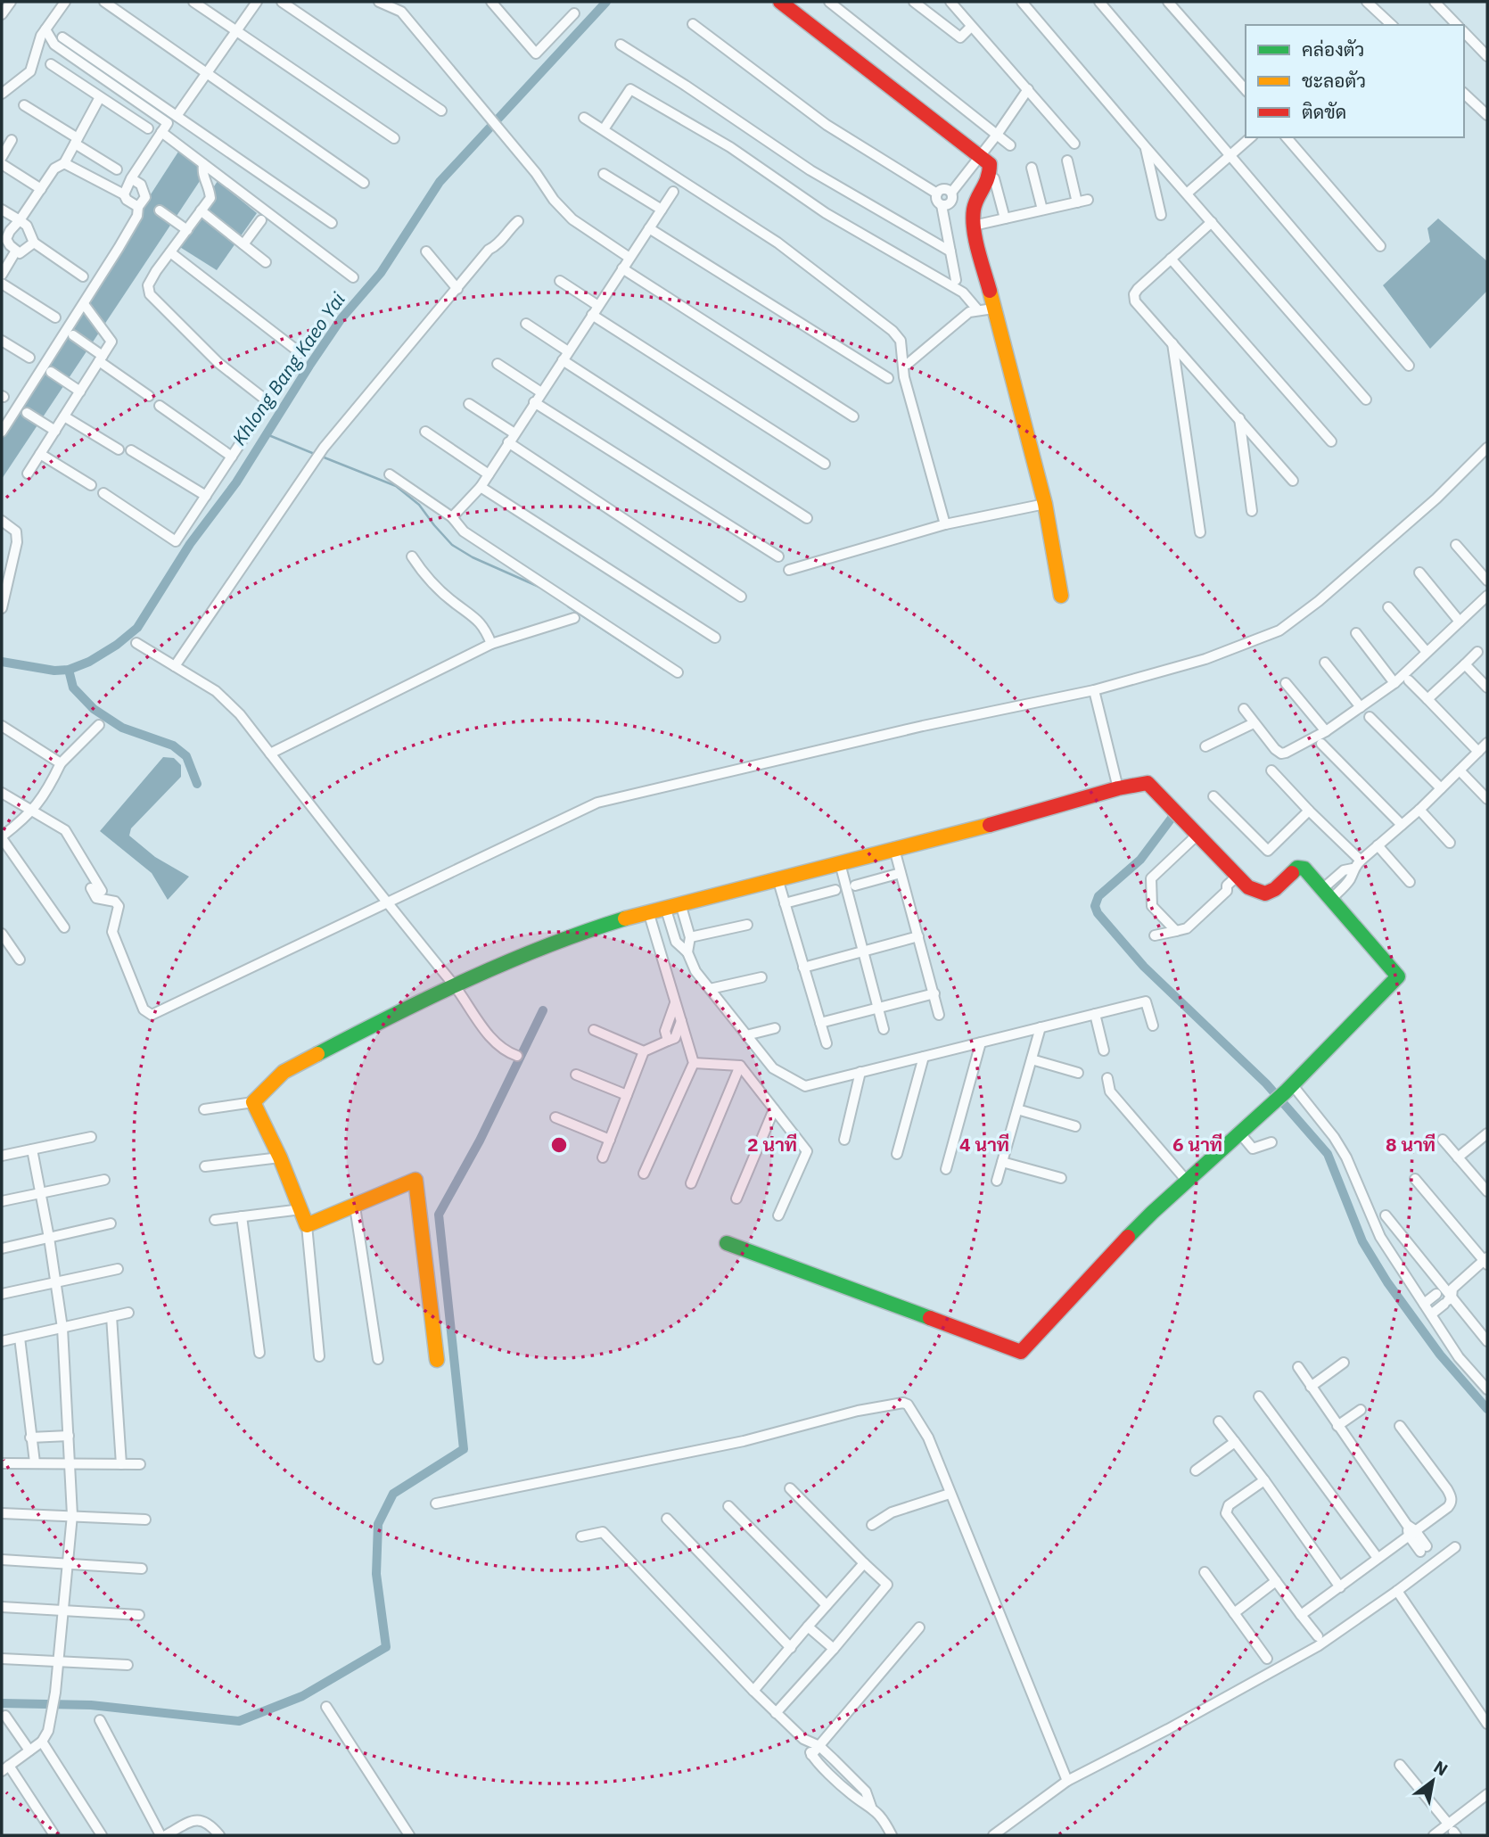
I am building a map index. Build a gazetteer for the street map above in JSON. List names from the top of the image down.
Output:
{
  "water": ["Khlong Bang Kaeo Yai"],
  "legend": ["คล่องตัว", "ชะลอตัว", "ติดขัด"],
  "north": "top right",
  "rings": [
    "2 นาที",
    "4 นาที",
    "6 นาที",
    "8 นาที"
  ]
}
